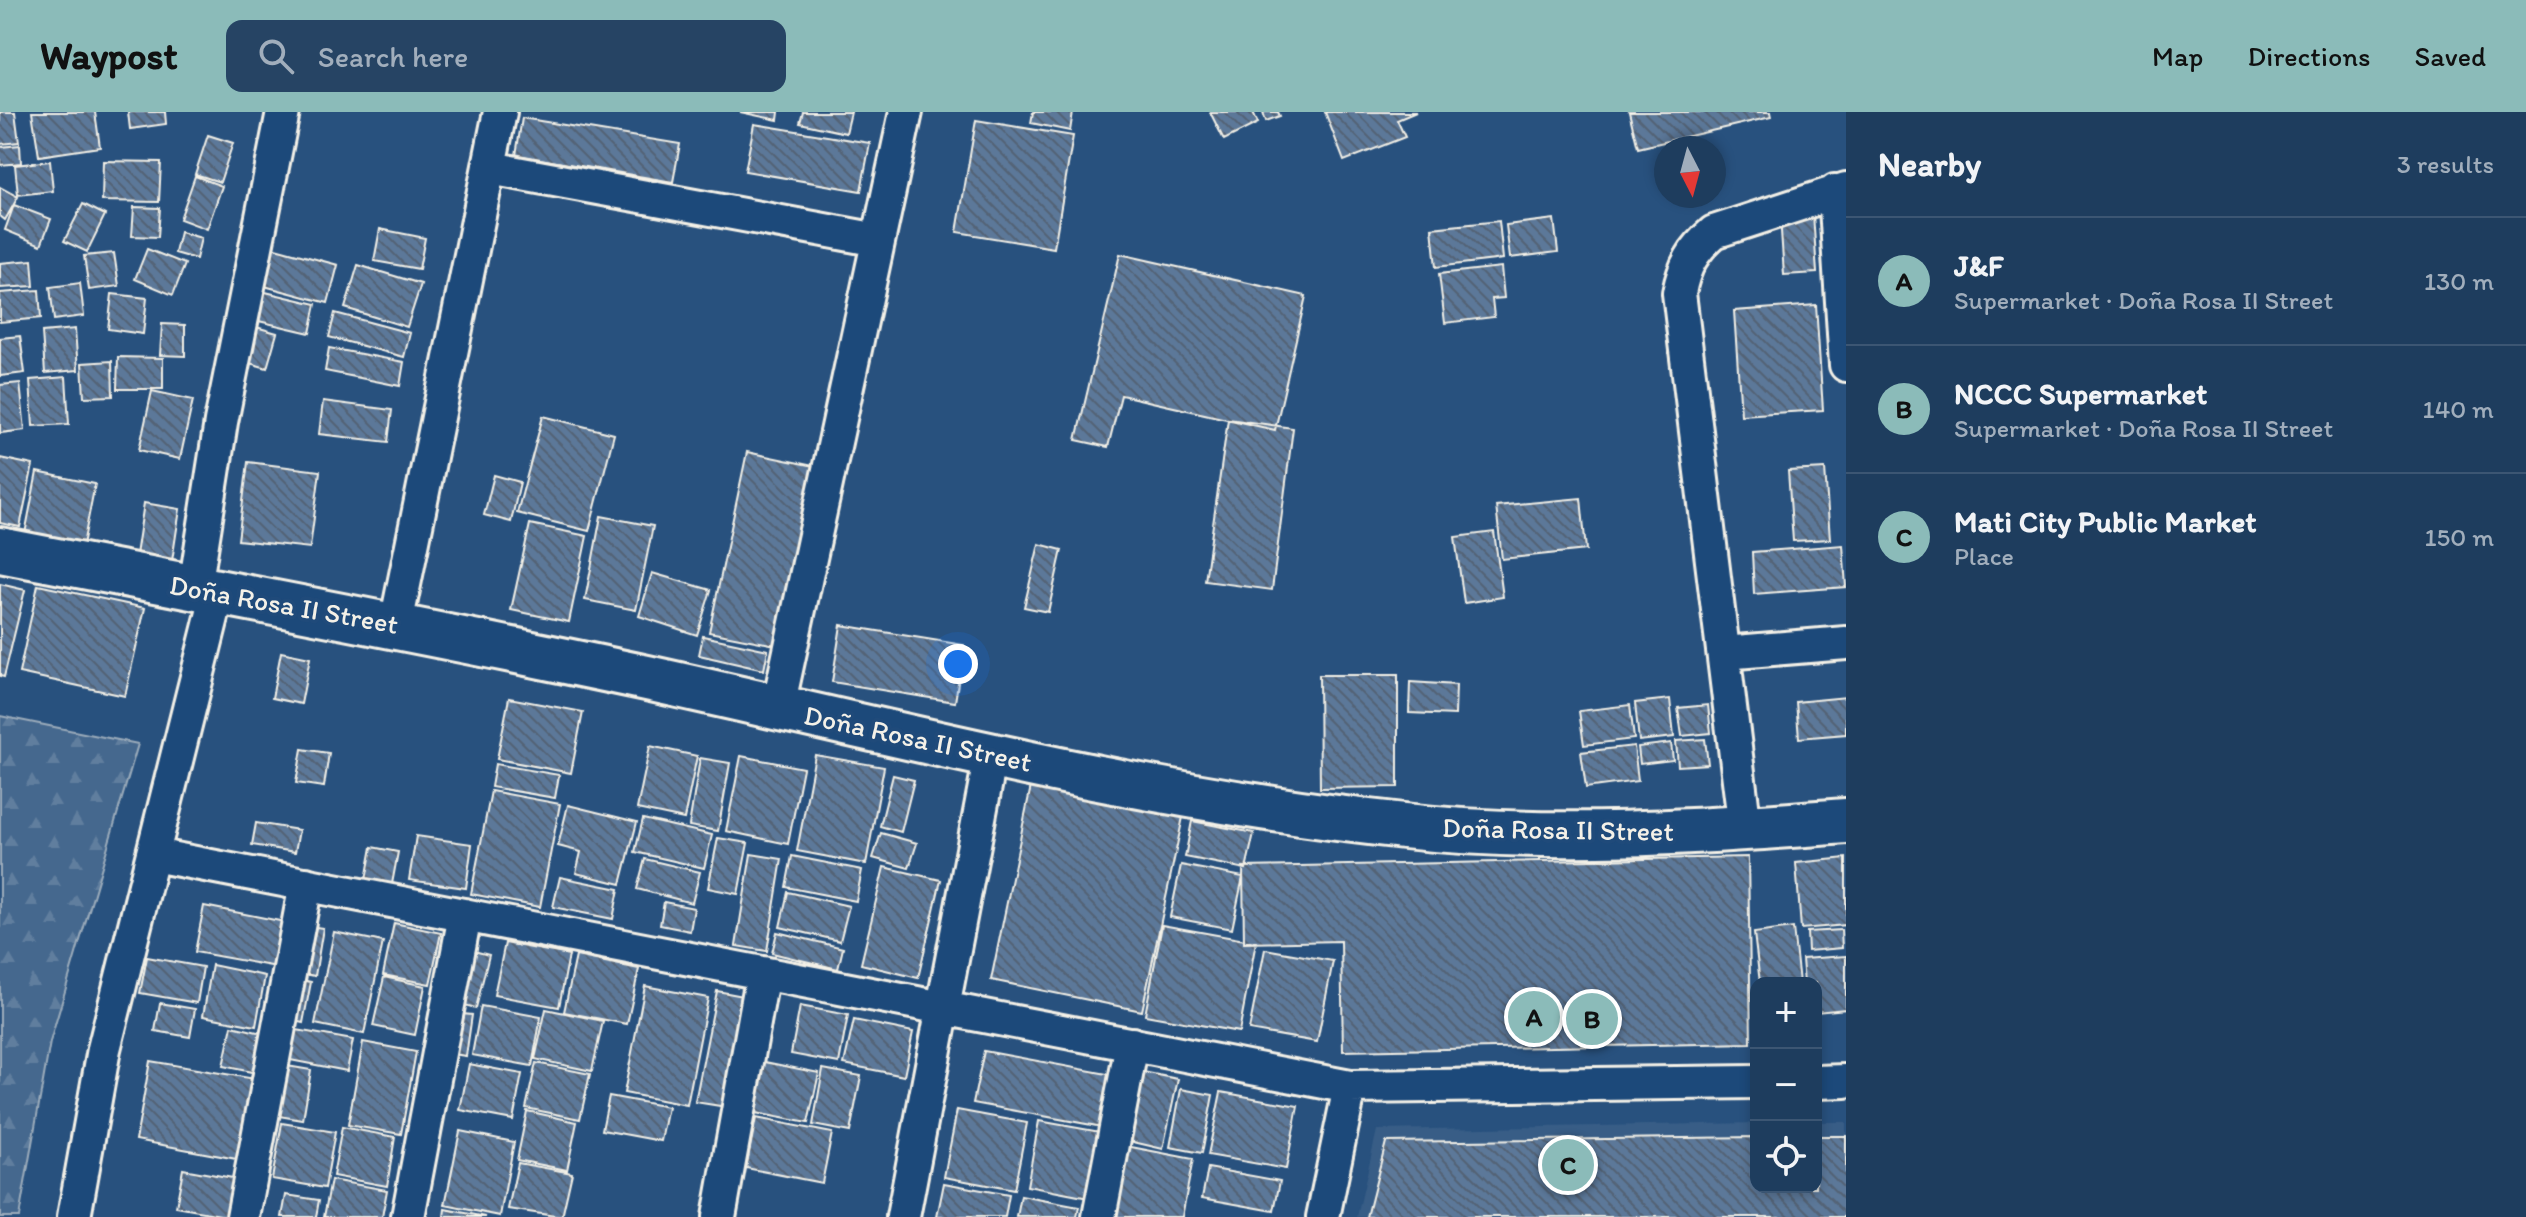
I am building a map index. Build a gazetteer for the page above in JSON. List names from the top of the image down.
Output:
{
  "streets": {
    "main road": ["Doña Rosa II Street"]
  },
  "north": "bottom",
  "page": {
    "header": "Waypost",
    "search": "Search here",
    "nav": ["Map", "Directions", "Saved"],
    "heading": ["Nearby", "3 results"],
    "list": [
      {
        "mark": "A",
        "name": "J&F",
        "note": "Supermarket · Doña Rosa II Street",
        "value": "130 m"
      },
      {
        "mark": "B",
        "name": "NCCC Supermarket",
        "note": "Supermarket · Doña Rosa II Street",
        "value": "140 m"
      },
      {
        "mark": "C",
        "name": "Mati City Public Market",
        "note": "Place",
        "value": "150 m"
      }
    ],
    "map_buttons": ["+", "−"],
    "pins": ["A", "B", "C"]
  }
}
